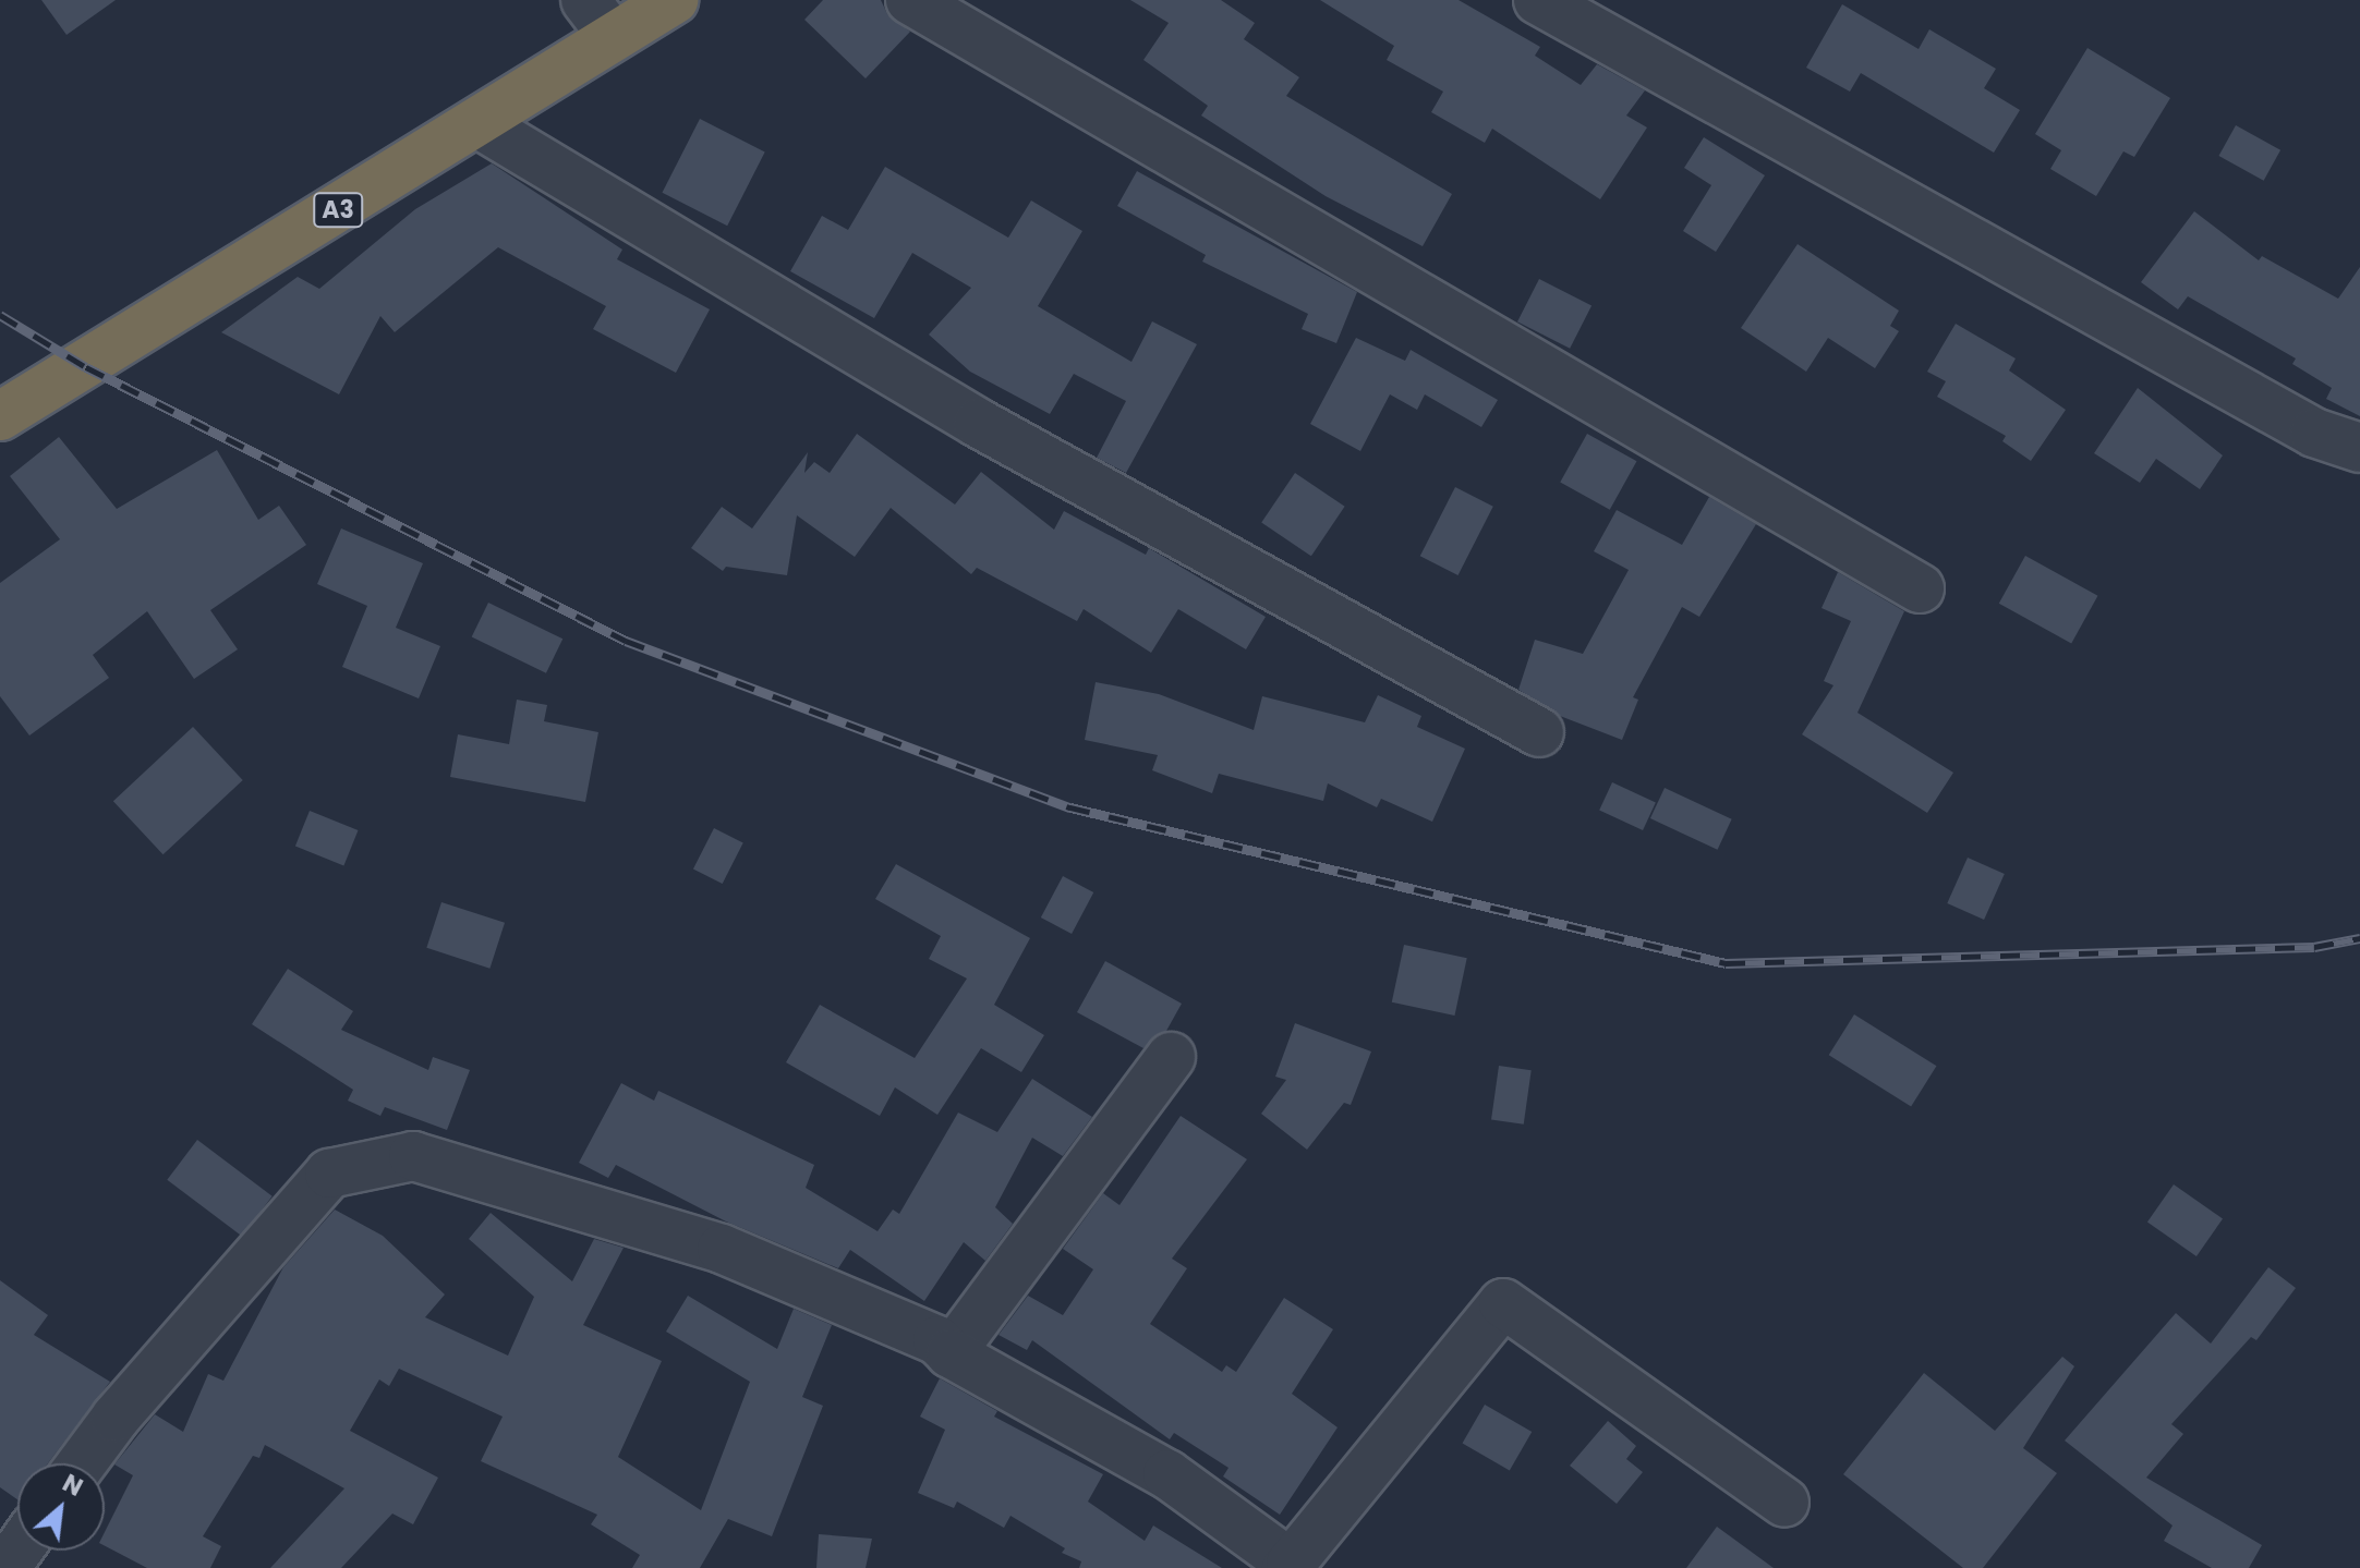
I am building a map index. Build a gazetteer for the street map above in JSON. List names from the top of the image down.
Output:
{
  "streets": {
    "highway": ["A3"]
  },
  "north": "top right"
}
